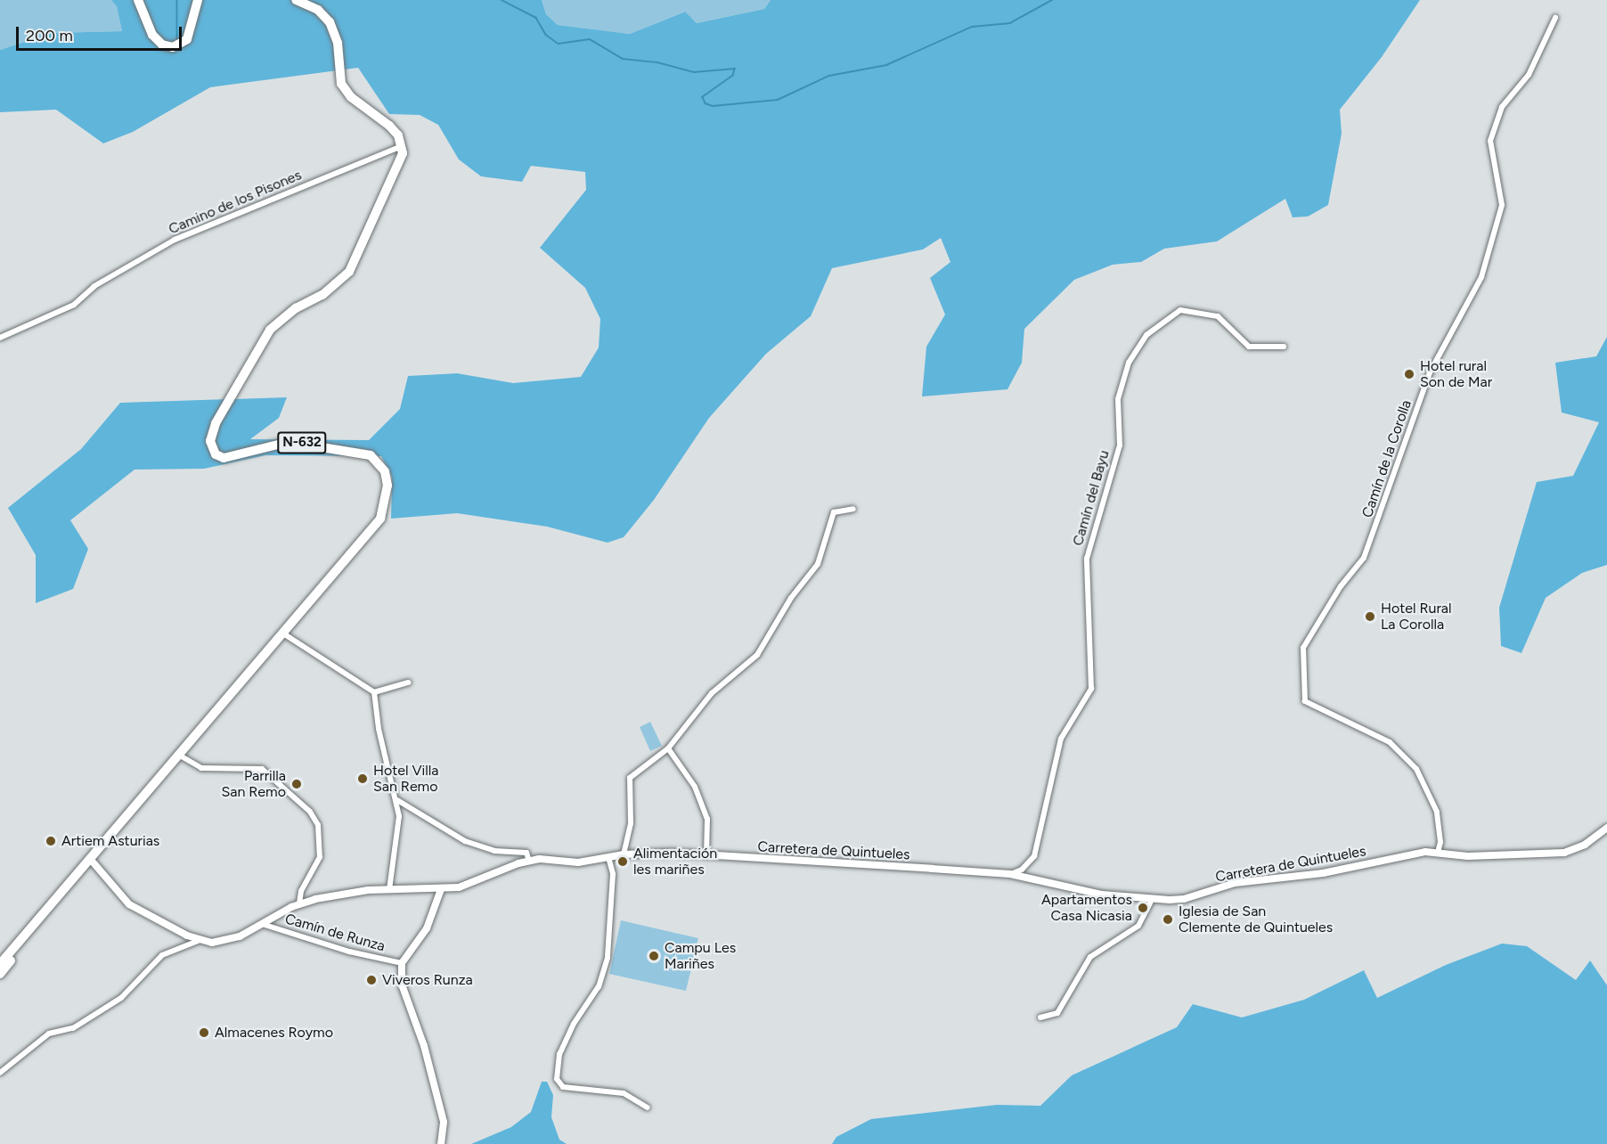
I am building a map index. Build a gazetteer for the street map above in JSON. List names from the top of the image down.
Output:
{
  "streets": {
    "highway": ["N-632"],
    "street": [
      "Camino de los Pisones",
      "Camín de la Corolla",
      "Camín del Bayu",
      "Carretera de Quintueles",
      "Camín de Runza"
    ]
  },
  "crossings": [
    ["Camino de los Pisones", "N-632"],
    ["N-632", "Carretera de Quintueles"],
    ["Camín de la Corolla", "Carretera de Quintueles"],
    ["Camín del Bayu", "Carretera de Quintueles"],
    ["Carretera de Quintueles", "Camín de Runza"]
  ],
  "places": [
    "Hotel rural Son de Mar",
    "Hotel Rural La Corolla",
    "Hotel Villa San Remo",
    "Parrilla San Remo",
    "Artiem Asturias",
    "Alimentación les mariñes",
    "Apartamentos Casa Nicasia",
    "Iglesia de San Clemente de Quintueles",
    "Campu Les Mariñes",
    "Viveros Runza",
    "Almacenes Roymo"
  ],
  "scale_bar": "200 m"
}
